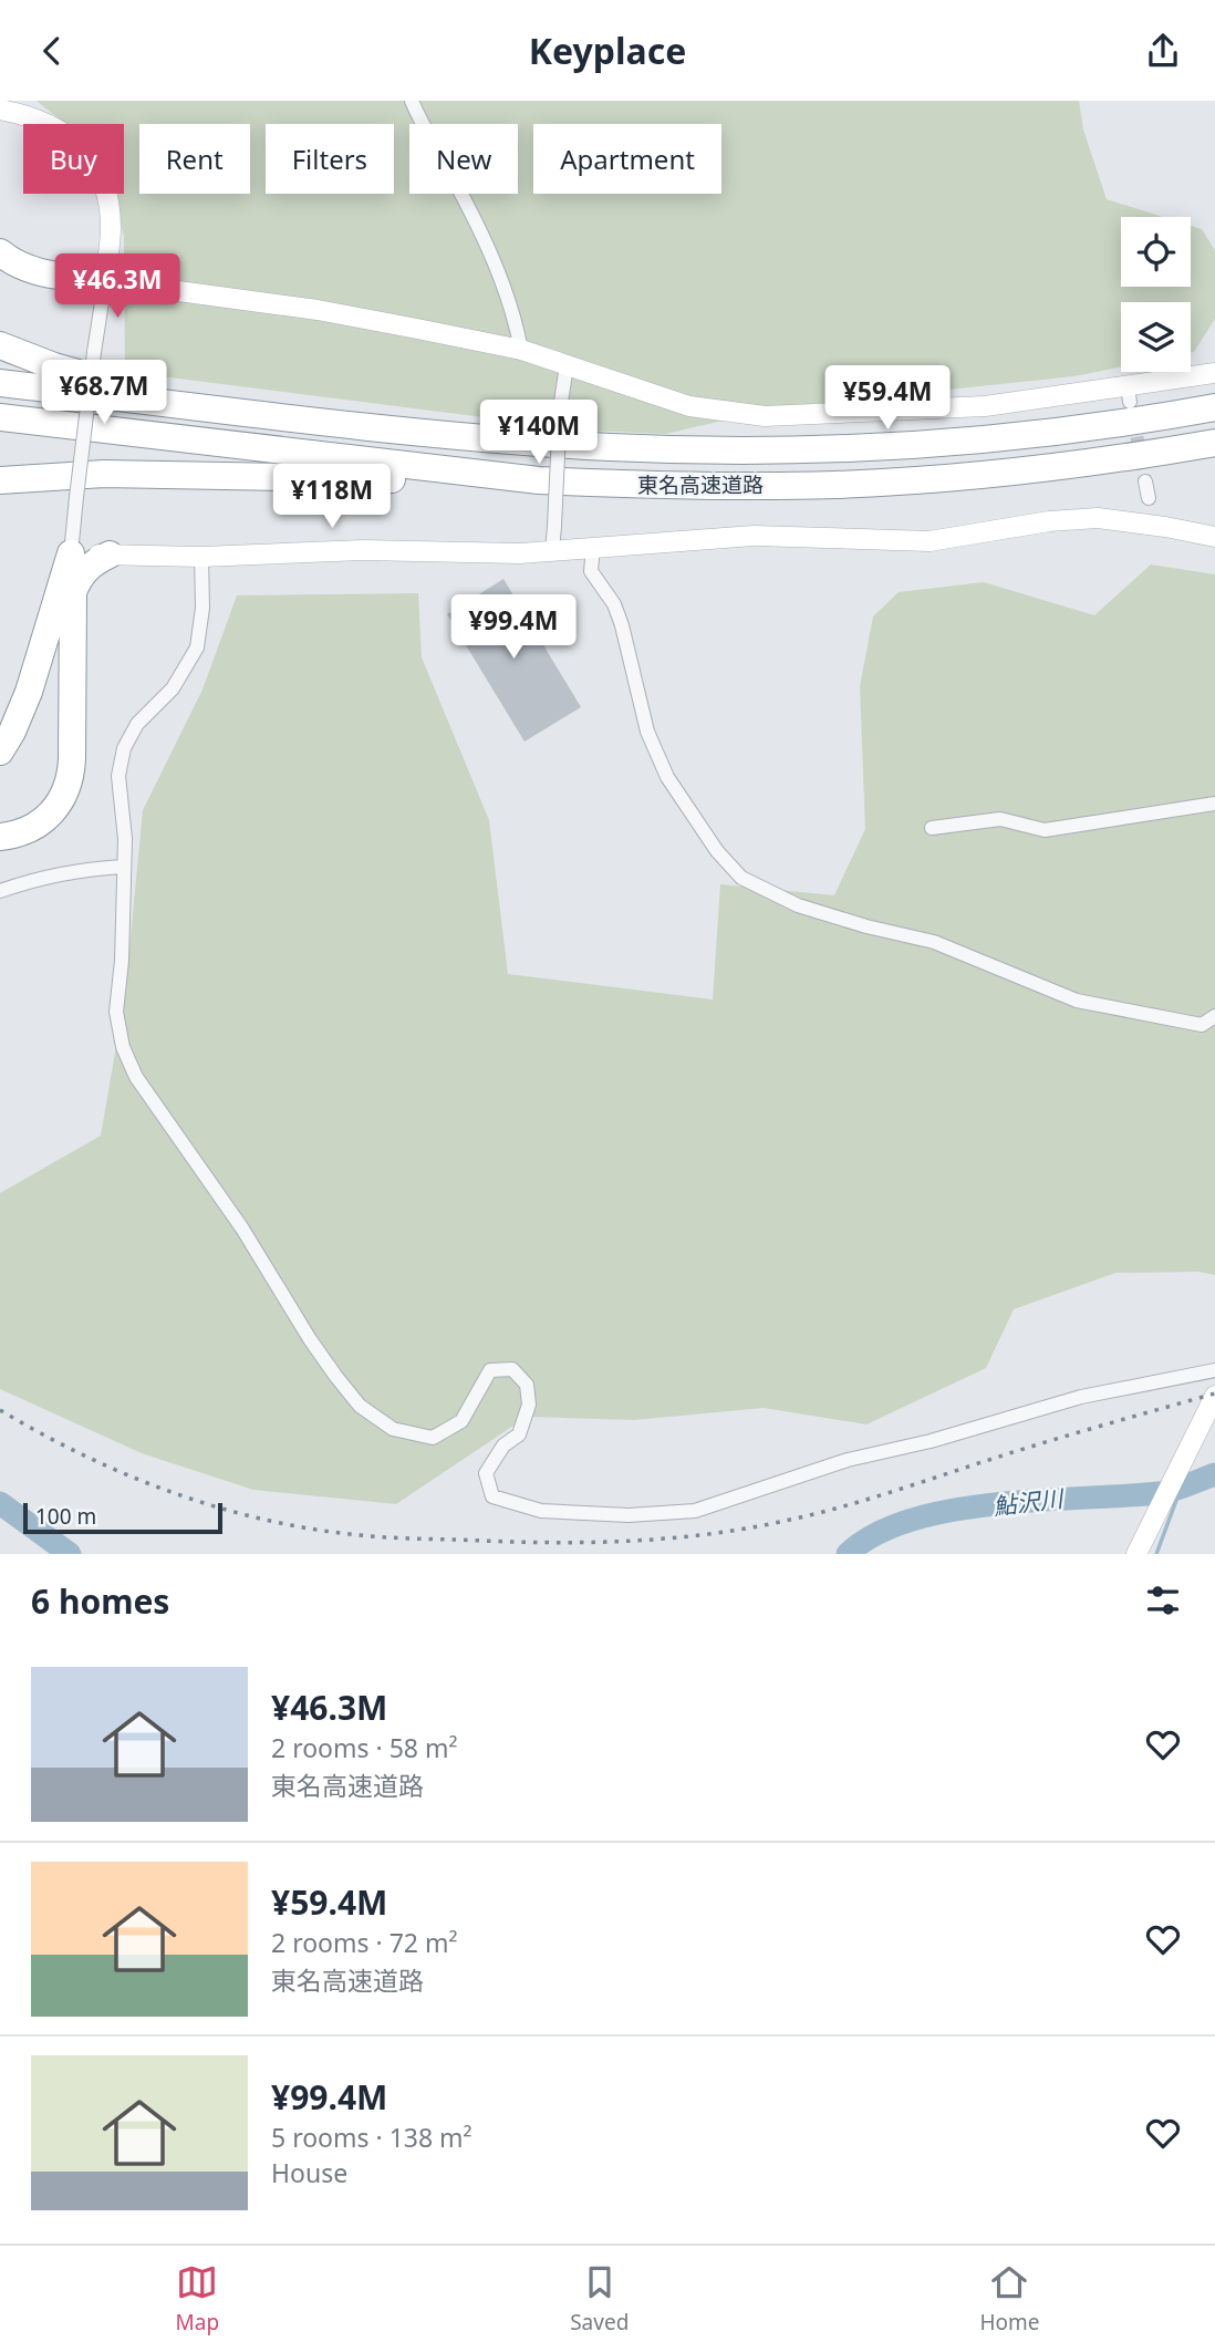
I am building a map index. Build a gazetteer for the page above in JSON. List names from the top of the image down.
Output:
{
  "streets": {
    "highway": ["東名高速道路"]
  },
  "water": ["鮎沢川"],
  "scale_bar": "100 m",
  "page": {
    "header": "Keyplace",
    "chip": [
      "Buy",
      "Rent",
      "Filters",
      "New",
      "Apartment"
    ],
    "price": [
      "¥46.3M",
      "¥68.7M",
      "¥59.4M",
      "¥140M",
      "¥118M",
      "¥99.4M"
    ],
    "scale": "100 m",
    "heading": "6 homes",
    "list": [
      {
        "name": "¥46.3M",
        "note": "2 rooms · 58 m² · 東名高速道路"
      },
      {
        "name": "¥59.4M",
        "note": "2 rooms · 72 m² · 東名高速道路"
      },
      {
        "name": "¥99.4M",
        "note": "5 rooms · 138 m² · House"
      }
    ],
    "tabs": ["Map", "Saved", "Home"]
  }
}
